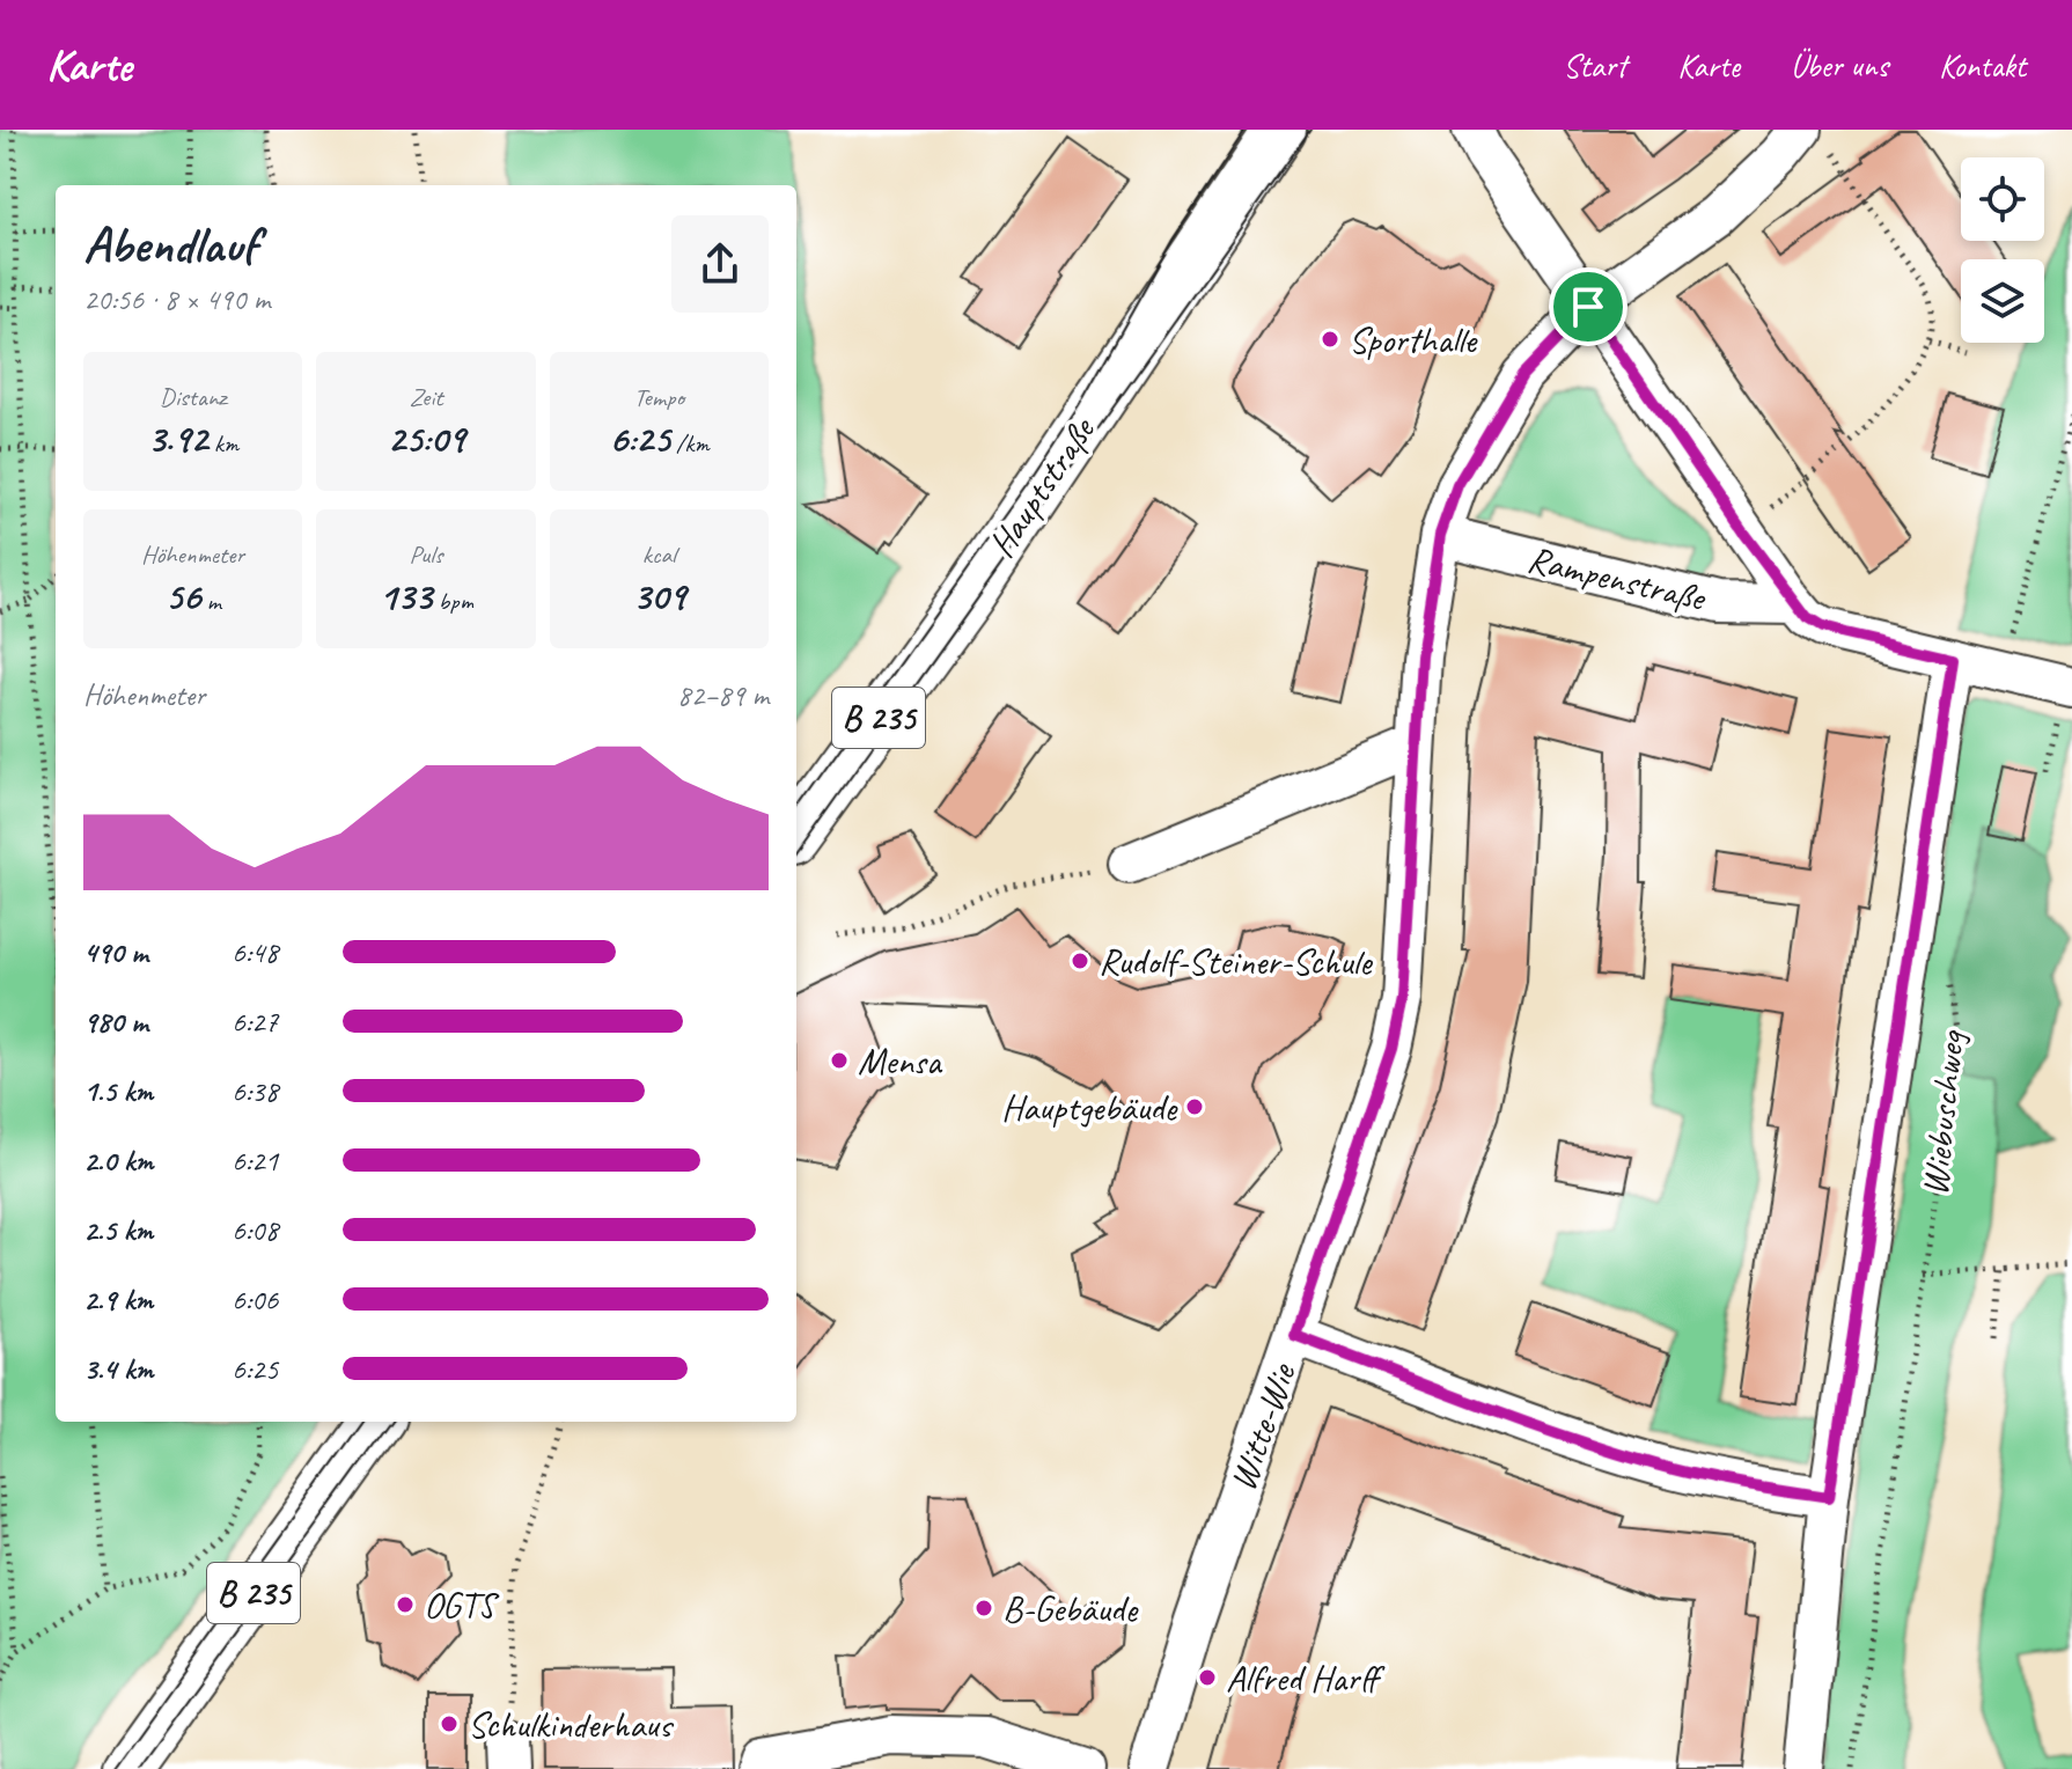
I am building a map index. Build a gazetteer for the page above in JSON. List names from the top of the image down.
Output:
{
  "streets": {
    "main road": ["Hauptstraße", "B 235"],
    "street": ["Rampenstraße", "Wiebuschweg", "Witte-Wie"]
  },
  "crossings": [
    ["Rampenstraße", "Wiebuschweg"],
    ["Rampenstraße", "Witte-Wie"]
  ],
  "places": [
    "Sporthalle",
    "Rudolf-Steiner-Schule",
    "Mensa",
    "Hauptgebäude",
    "OGTS",
    "B-Gebäude",
    "Alfred Harff",
    "Schulkinderhaus"
  ],
  "page": {
    "header": "Karte",
    "nav": [
      "Start",
      "Karte",
      "Über uns",
      "Kontakt"
    ],
    "heading": ["Abendlauf", "20:56 · 8 × 490 m"],
    "stats": [
      ["Distanz", "3.92 km"],
      ["Zeit", "25:09"],
      ["Tempo", "6:25 /km"],
      ["Höhenmeter", "56 m"],
      ["Puls", "133 bpm"],
      ["kcal", "309"]
    ],
    "chart": ["Höhenmeter", "82–89 m"],
    "list": [
      {
        "name": "490 m",
        "note": "6:48"
      },
      {
        "name": "980 m",
        "note": "6:27"
      },
      {
        "name": "1.5 km",
        "note": "6:38"
      },
      {
        "name": "2.0 km",
        "note": "6:21"
      },
      {
        "name": "2.5 km",
        "note": "6:08"
      },
      {
        "name": "2.9 km",
        "note": "6:06"
      },
      {
        "name": "3.4 km",
        "note": "6:25"
      }
    ]
  }
}
